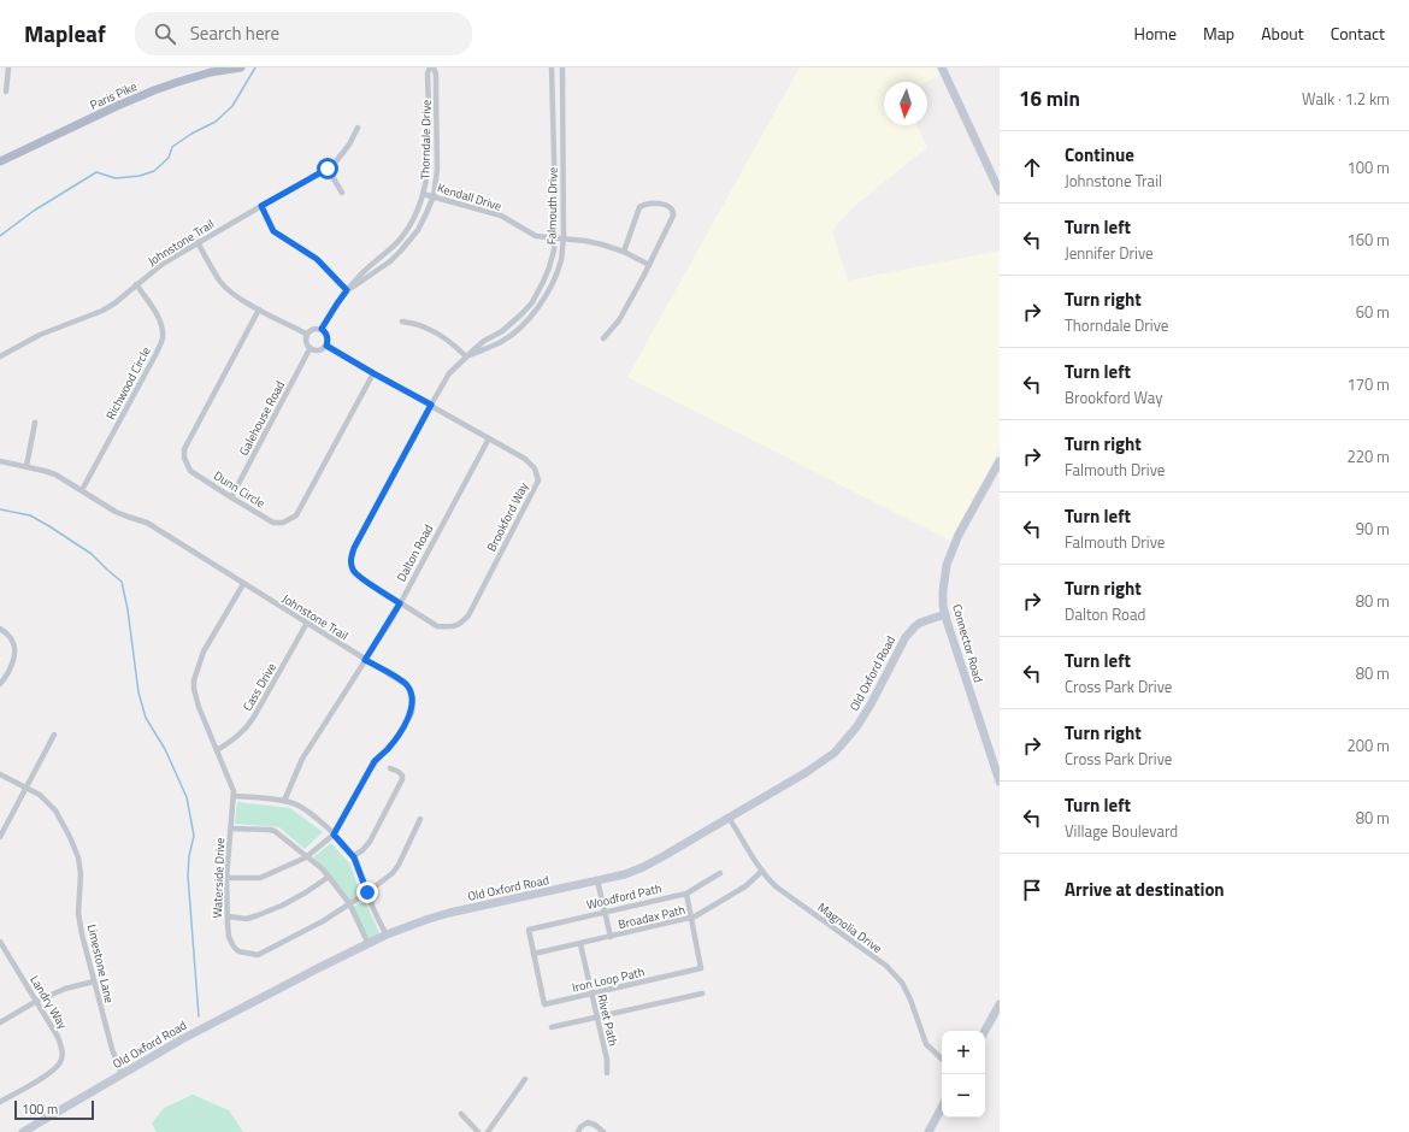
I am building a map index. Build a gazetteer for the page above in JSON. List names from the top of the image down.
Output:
{
  "streets": {
    "main road": ["Paris Pike"],
    "street": [
      "Thorndale Drive",
      "Kendall Drive",
      "Falmouth Drive",
      "Johnstone Trail",
      "Richwood Circle",
      "Galehouse Road",
      "Dunn Circle",
      "Brookford Way",
      "Dalton Road",
      "Connector Road",
      "Old Oxford Road",
      "Cass Drive",
      "Waterside Drive",
      "Woodford Path",
      "Broadax Path",
      "Magnolia Drive",
      "Limestone Lane",
      "Iron Loop Path",
      "Landry Way",
      "Rivet Path"
    ]
  },
  "crossings": [
    ["Thorndale Drive", "Kendall Drive"],
    ["Thorndale Drive", "Galehouse Road"],
    ["Thorndale Drive", "Brookford Way"],
    ["Kendall Drive", "Falmouth Drive"],
    ["Falmouth Drive", "Brookford Way"],
    ["Falmouth Drive", "Dalton Road"],
    ["Johnstone Trail", "Richwood Circle"],
    ["Johnstone Trail", "Dalton Road"],
    ["Johnstone Trail", "Cass Drive"],
    ["Johnstone Trail", "Waterside Drive"],
    ["Galehouse Road", "Dunn Circle"],
    ["Galehouse Road", "Brookford Way"],
    ["Dunn Circle", "Brookford Way"],
    ["Brookford Way", "Dalton Road"],
    ["Connector Road", "Old Oxford Road"],
    ["Old Oxford Road", "Magnolia Drive"],
    ["Old Oxford Road", "Limestone Lane"],
    ["Cass Drive", "Waterside Drive"],
    ["Woodford Path", "Iron Loop Path"],
    ["Broadax Path", "Magnolia Drive"],
    ["Broadax Path", "Iron Loop Path"],
    ["Broadax Path", "Rivet Path"],
    ["Iron Loop Path", "Rivet Path"]
  ],
  "scale_bar": "100 m",
  "north": "bottom",
  "page": {
    "header": "Mapleaf",
    "search": "Search here",
    "nav": [
      "Home",
      "Map",
      "About",
      "Contact"
    ],
    "heading": ["16 min", "Walk · 1.2 km"],
    "list": [
      ["Continue", "Johnstone Trail", "100 m"],
      ["Turn left", "Jennifer Drive", "160 m"],
      ["Turn right", "Thorndale Drive", "60 m"],
      ["Turn left", "Brookford Way", "170 m"],
      ["Turn right", "Falmouth Drive", "220 m"],
      ["Turn left", "Falmouth Drive", "90 m"],
      ["Turn right", "Dalton Road", "80 m"],
      ["Turn left", "Cross Park Drive", "80 m"],
      ["Turn right", "Cross Park Drive", "200 m"],
      ["Turn left", "Village Boulevard", "80 m"],
      "Arrive at destination"
    ],
    "map_buttons": ["+", "−"],
    "scale": "100 m"
  }
}
